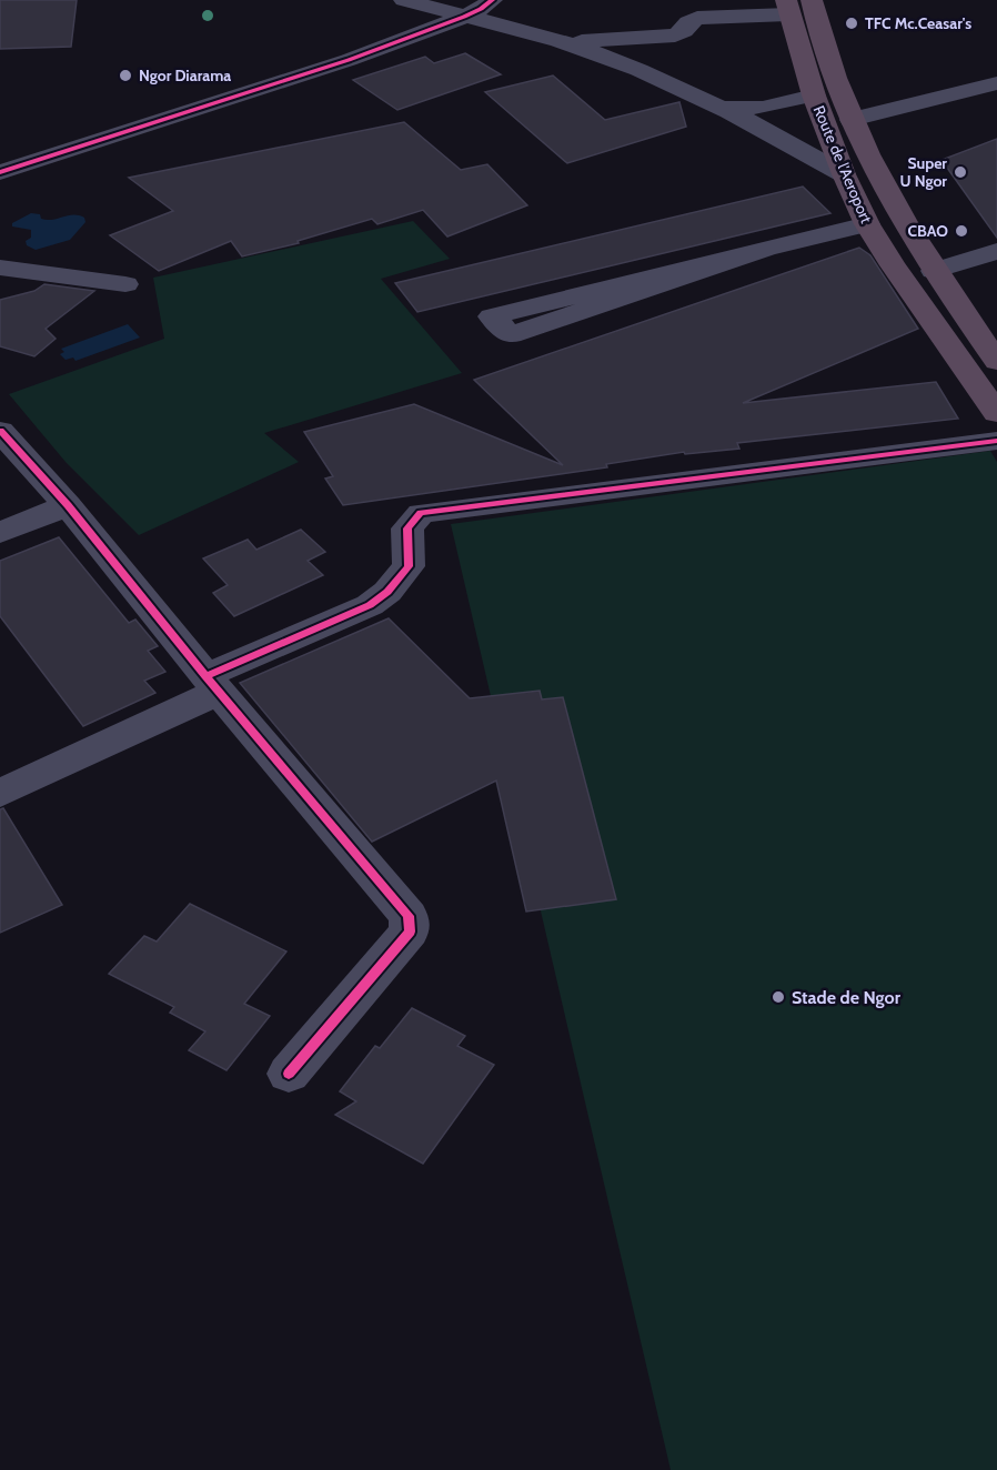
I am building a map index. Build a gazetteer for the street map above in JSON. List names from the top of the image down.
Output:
{
  "streets": {
    "highway": ["Route de l'Aeroport"]
  },
  "places": [
    "TFC Mc.Ceasar's",
    "Ngor Diarama",
    "Super U Ngor",
    "CBAO",
    "Stade de Ngor"
  ]
}
